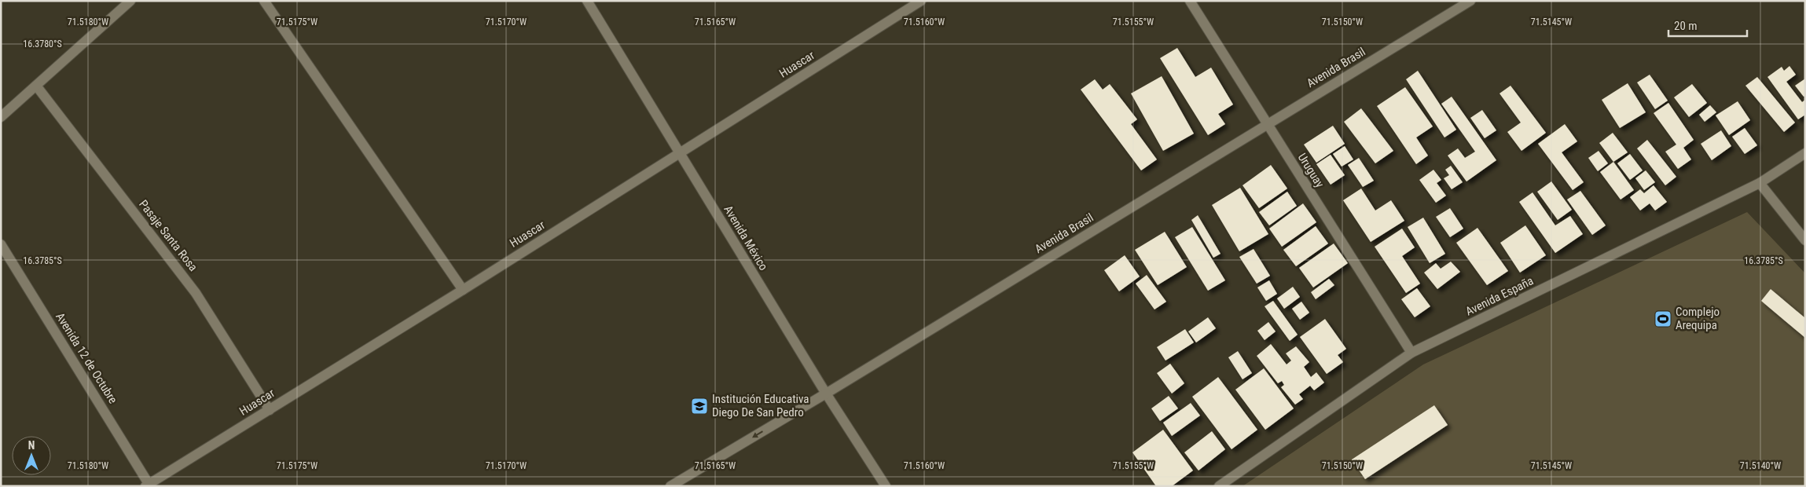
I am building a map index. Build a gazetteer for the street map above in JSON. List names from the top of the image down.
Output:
{
  "streets": {
    "street": [
      "Huascar",
      "Avenida Brasil",
      "Uruguay",
      "Pasaje Santa Rosa",
      "Avenida México",
      "Avenida España",
      "Avenida 12 de Octubre"
    ]
  },
  "crossings": [
    ["Huascar", "Pasaje Santa Rosa"],
    ["Huascar", "Avenida México"],
    ["Huascar", "Avenida 12 de Octubre"],
    ["Avenida Brasil", "Uruguay"],
    ["Avenida Brasil", "Avenida México"],
    ["Uruguay", "Avenida España"]
  ],
  "places": {
    "sports": ["Complejo Arequipa"],
    "school or university": ["Institución Educativa Diego De San Pedro"]
  },
  "scale_bar": "20 m",
  "north": "top",
  "coordinates": [
    "71.5180°W",
    "71.5175°W",
    "71.5170°W",
    "71.5165°W",
    "71.5160°W",
    "71.5155°W",
    "71.5150°W",
    "71.5145°W",
    "16.3780°S",
    "16.3785°S",
    "71.5140°W"
  ]
}
